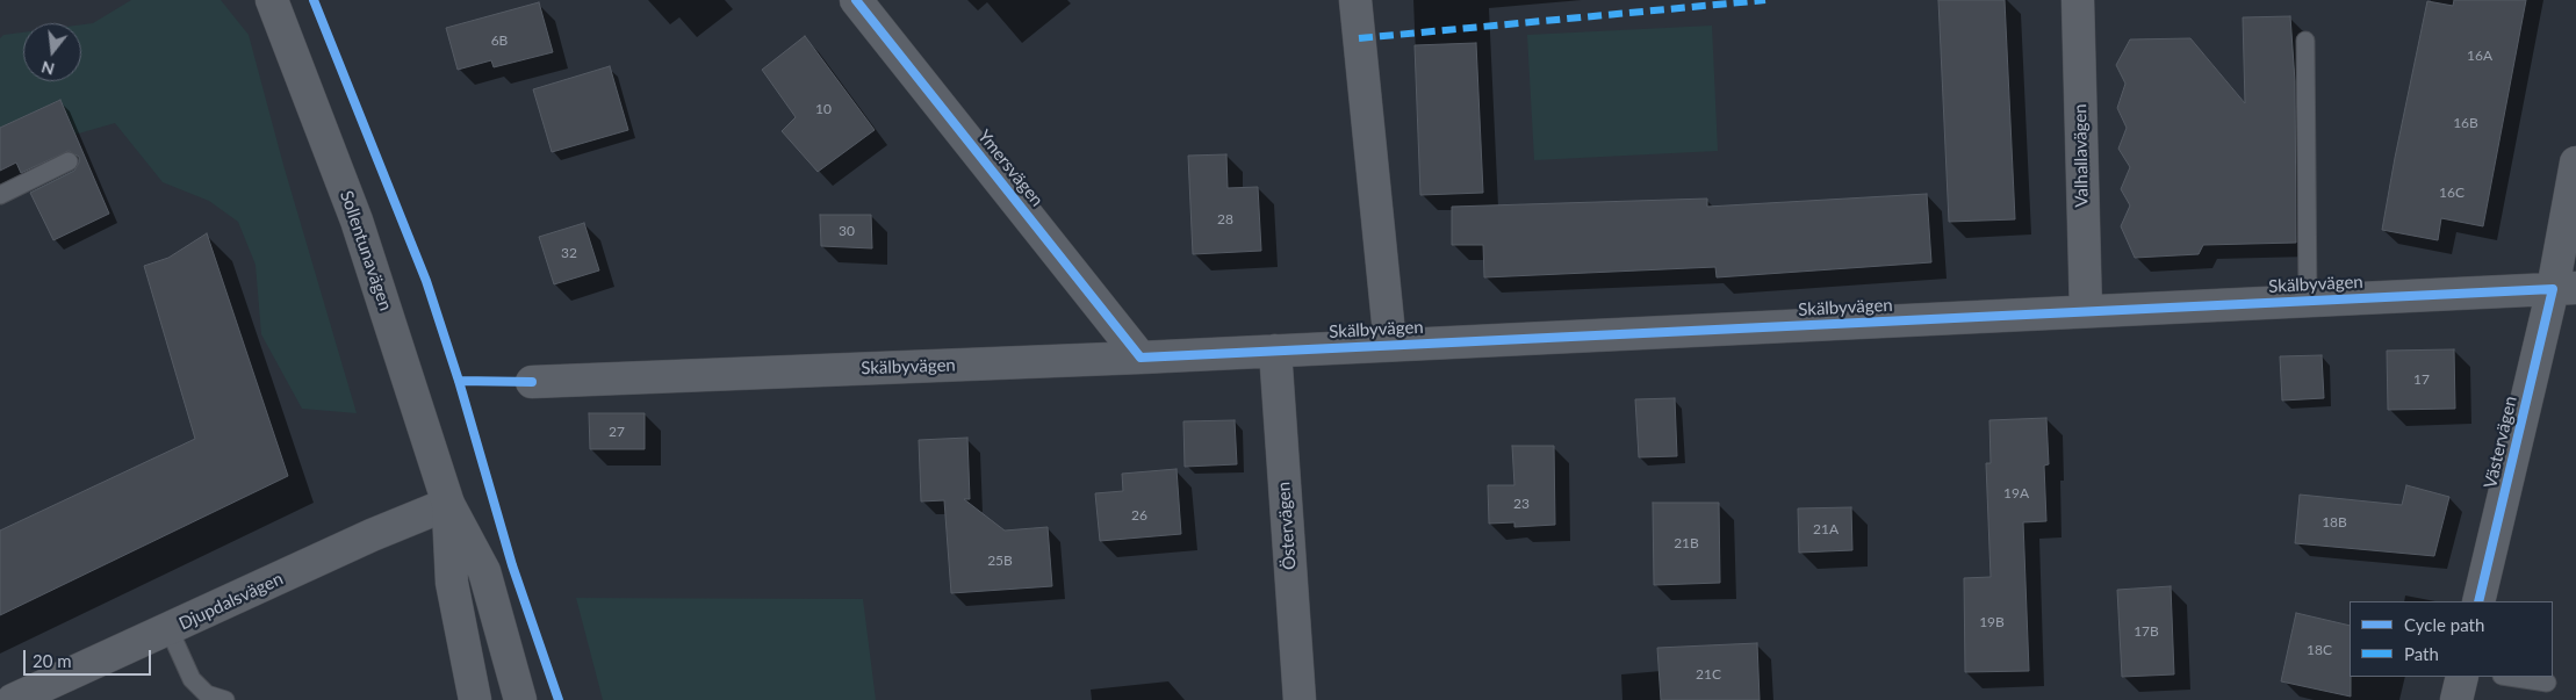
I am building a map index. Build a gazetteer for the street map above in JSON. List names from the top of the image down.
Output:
{
  "streets": {
    "street": [
      "Valhallavägen",
      "Ymersvägen",
      "Sollentunavägen",
      "Skälbyvägen",
      "Västervägen",
      "Östervägen",
      "Djupdalsvägen"
    ]
  },
  "crossings": [
    ["Valhallavägen", "Skälbyvägen"],
    ["Ymersvägen", "Skälbyvägen"],
    ["Sollentunavägen", "Djupdalsvägen"],
    ["Skälbyvägen", "Västervägen"],
    ["Skälbyvägen", "Östervägen"]
  ],
  "house_numbers": [
    "6B",
    "16A",
    "10",
    "16B",
    "16C",
    "28",
    "30",
    "32",
    "17",
    "27",
    "19A",
    "23",
    "26",
    "18B",
    "21A",
    "21B",
    "25B",
    "19B",
    "17B",
    "18C",
    "21C"
  ],
  "legend": ["Cycle path", "Path"],
  "scale_bar": "20 m",
  "north": "bottom"
}
